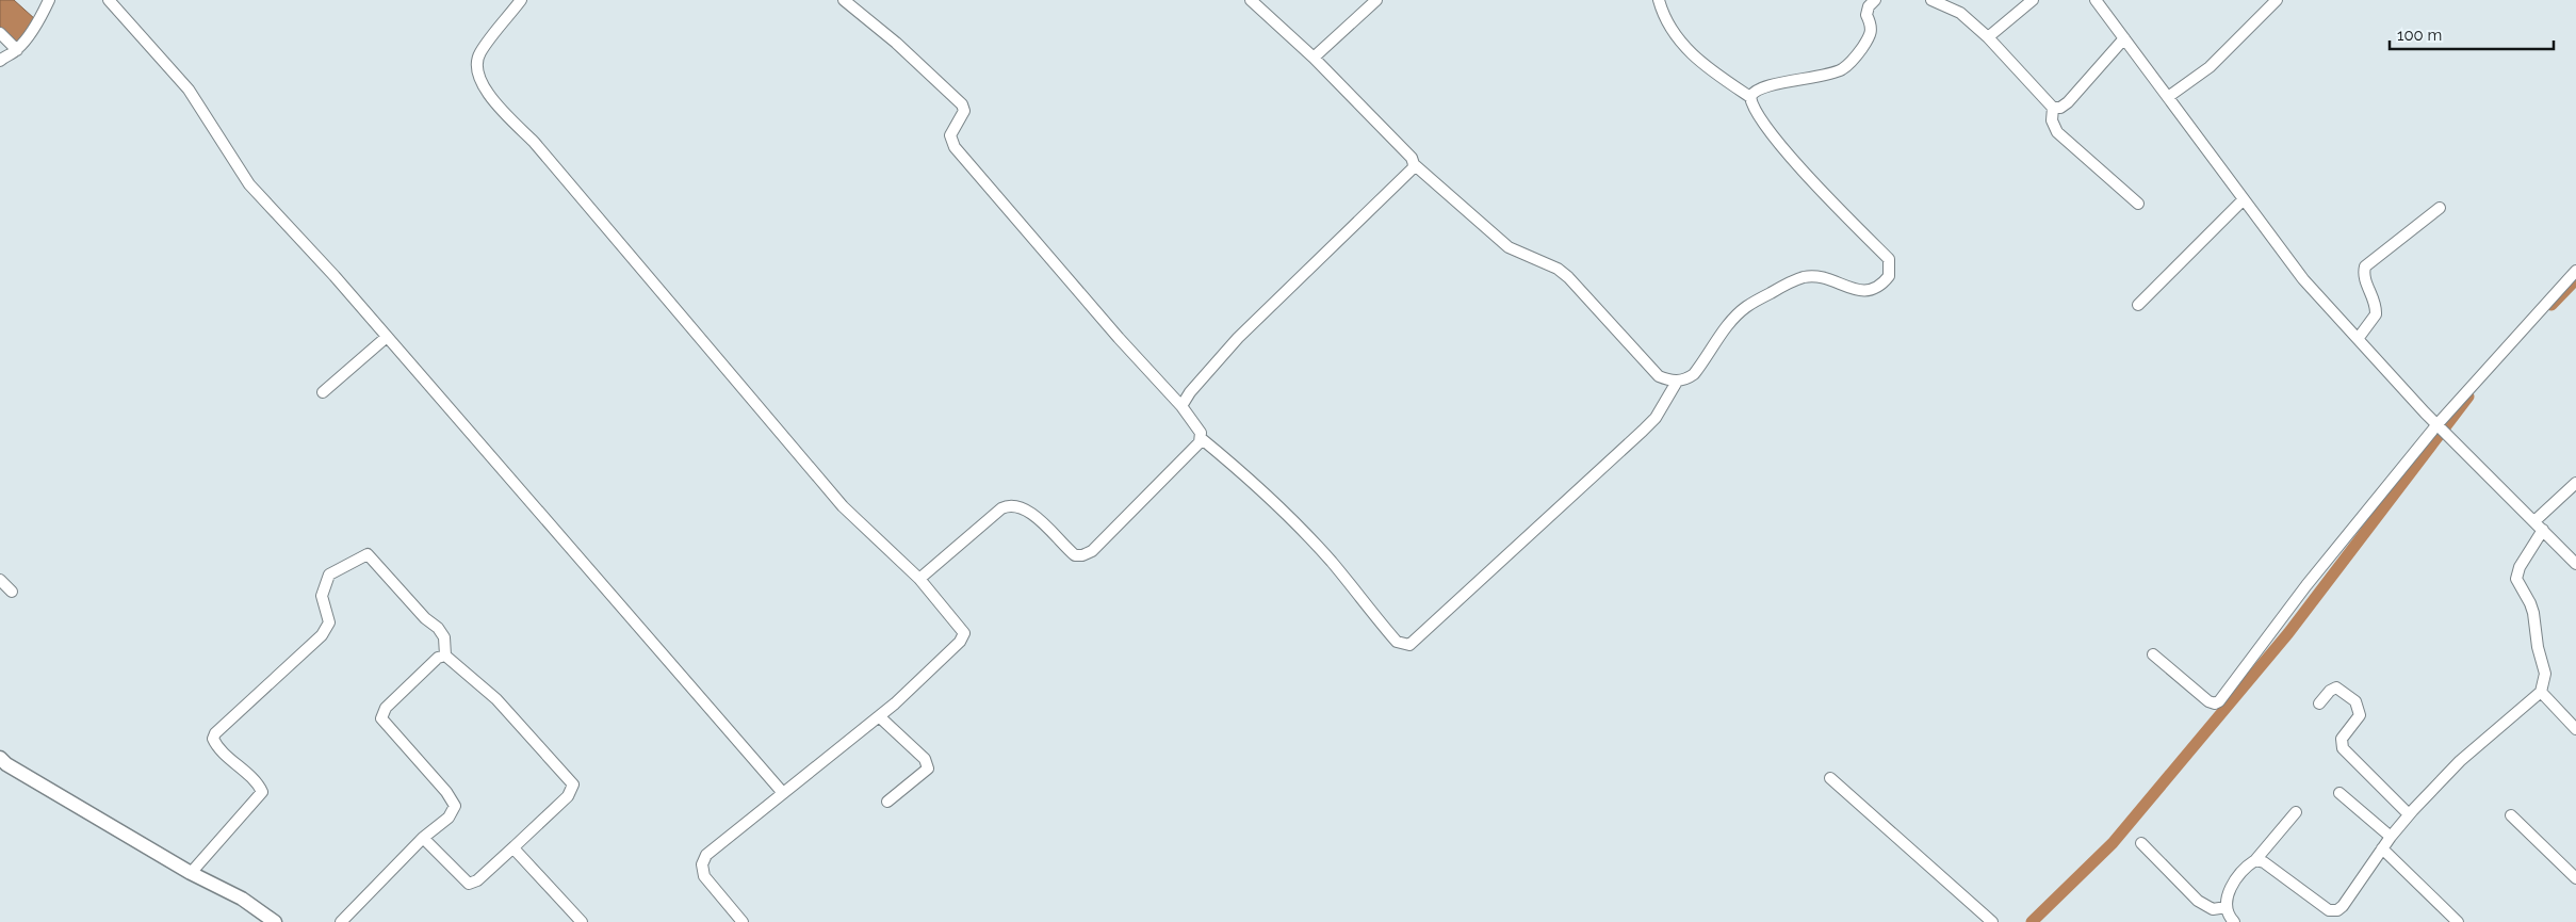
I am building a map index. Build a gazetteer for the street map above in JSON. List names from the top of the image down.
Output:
{
  "scale_bar": "100 m"
}
